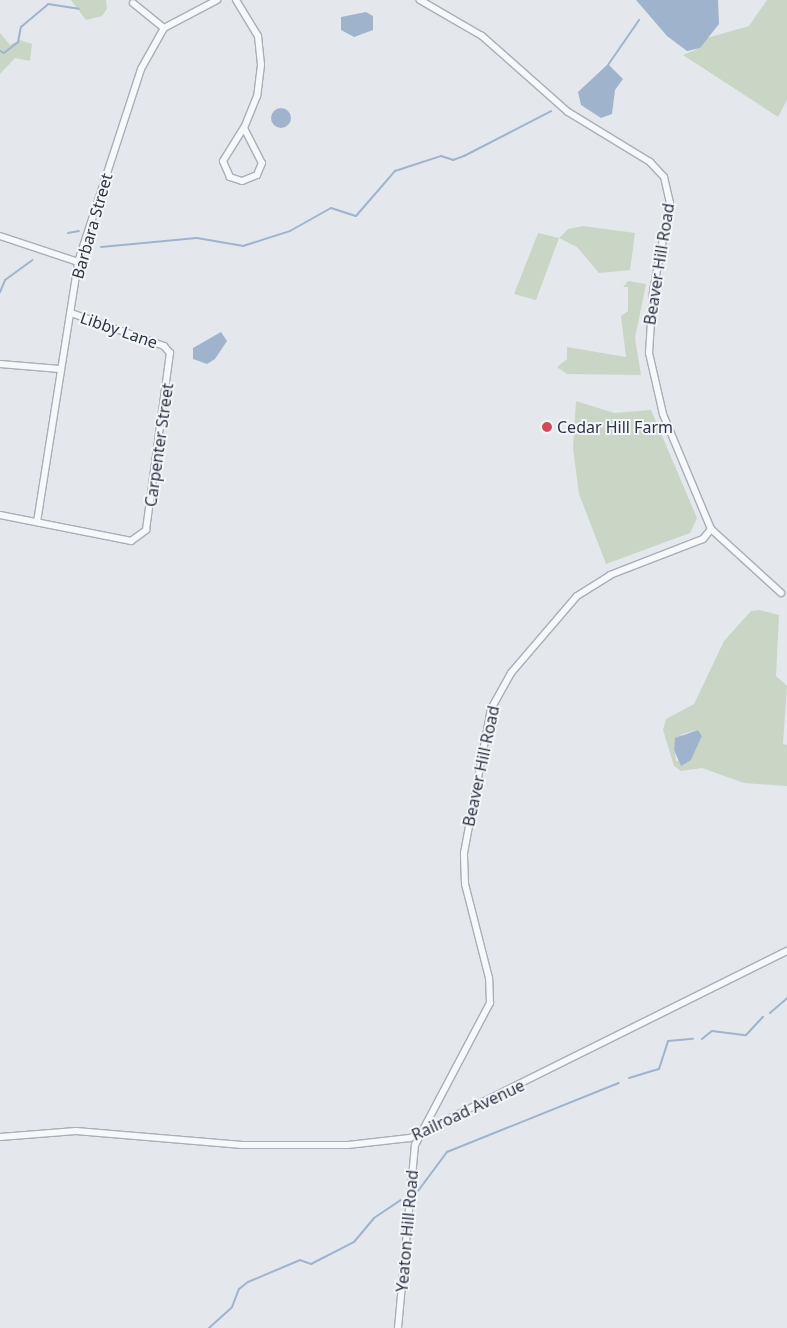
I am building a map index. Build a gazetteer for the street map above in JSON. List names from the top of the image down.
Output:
{
  "streets": {
    "street": [
      "Barbara Street",
      "Beaver Hill Road",
      "Libby Lane",
      "Carpenter Street",
      "Railroad Avenue",
      "Yeaton Hill Road"
    ]
  },
  "crossings": [
    ["Barbara Street", "Libby Lane"],
    ["Barbara Street", "Carpenter Street"],
    ["Beaver Hill Road", "Railroad Avenue"],
    ["Beaver Hill Road", "Yeaton Hill Road"],
    ["Libby Lane", "Carpenter Street"],
    ["Railroad Avenue", "Yeaton Hill Road"]
  ],
  "places": ["Cedar Hill Farm"]
}
